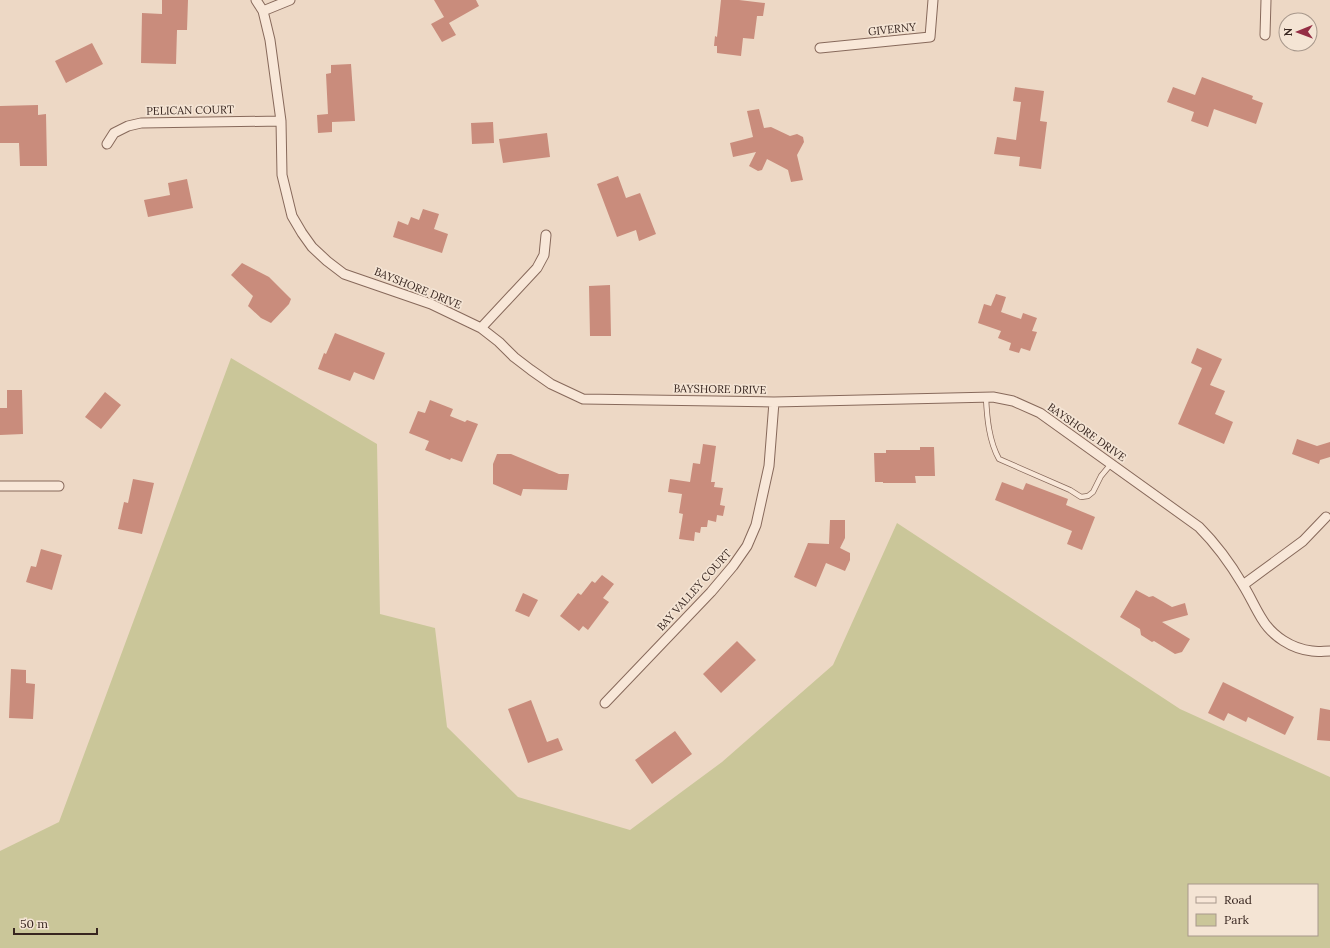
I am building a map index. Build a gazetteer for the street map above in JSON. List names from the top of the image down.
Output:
{
  "streets": {
    "street": [
      "GIVERNY",
      "PELICAN COURT",
      "BAYSHORE DRIVE",
      "BAY VALLEY COURT"
    ]
  },
  "crossings": [
    ["PELICAN COURT", "BAYSHORE DRIVE"],
    ["BAYSHORE DRIVE", "BAY VALLEY COURT"]
  ],
  "legend": ["Road", "Park"],
  "scale_bar": "50 m",
  "north": "left"
}
